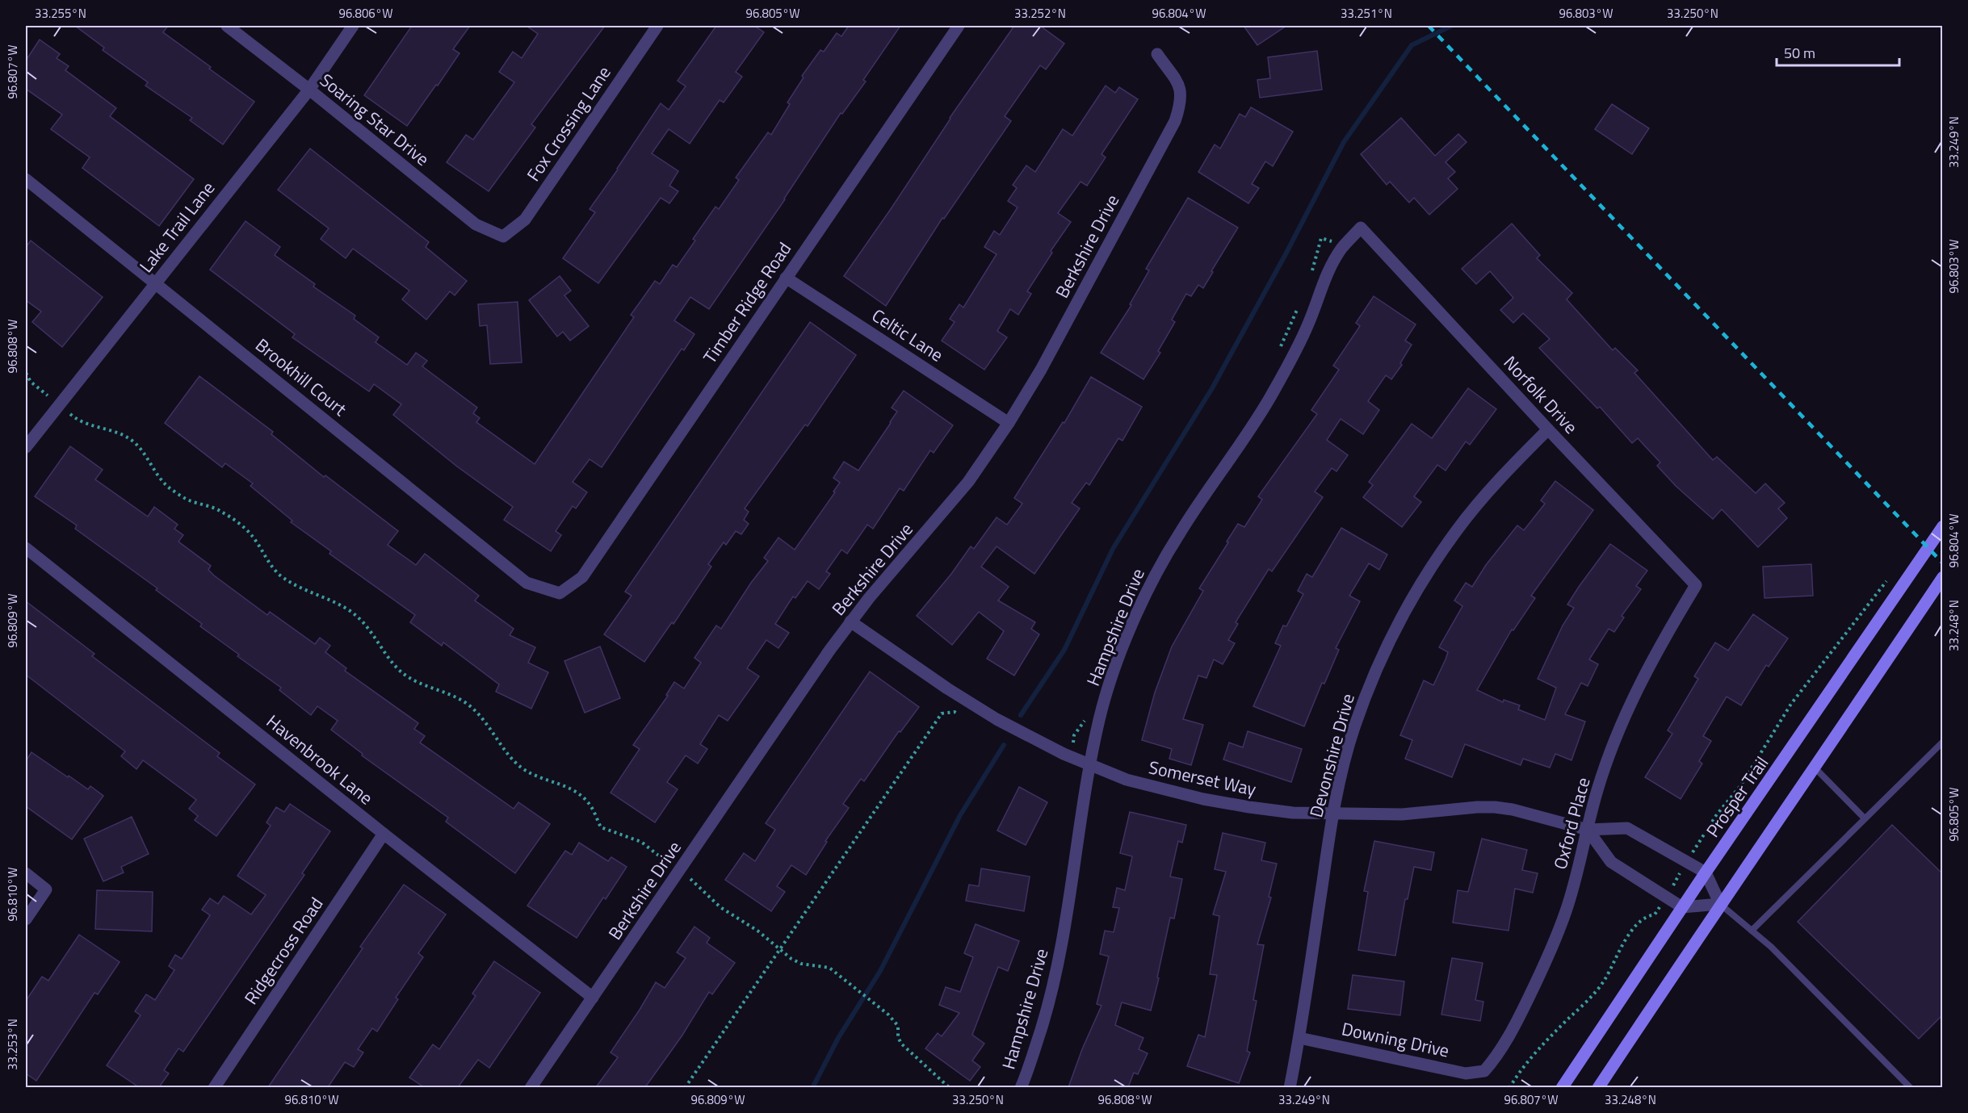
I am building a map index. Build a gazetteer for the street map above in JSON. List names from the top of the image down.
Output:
{
  "streets": {
    "main road": ["Prosper Trail"],
    "street": [
      "Soaring Star Drive",
      "Fox Crossing Lane",
      "Lake Trail Lane",
      "Berkshire Drive",
      "Timber Ridge Road",
      "Celtic Lane",
      "Brookhill Court",
      "Norfolk Drive",
      "Hampshire Drive",
      "Devonshire Drive",
      "Havenbrook Lane",
      "Somerset Way",
      "Oxford Place",
      "Ridgecross Road",
      "Downing Drive"
    ]
  },
  "crossings": [
    ["Soaring Star Drive", "Fox Crossing Lane"],
    ["Soaring Star Drive", "Lake Trail Lane"],
    ["Lake Trail Lane", "Brookhill Court"],
    ["Berkshire Drive", "Celtic Lane"],
    ["Berkshire Drive", "Havenbrook Lane"],
    ["Berkshire Drive", "Somerset Way"],
    ["Timber Ridge Road", "Celtic Lane"],
    ["Timber Ridge Road", "Brookhill Court"],
    ["Norfolk Drive", "Hampshire Drive"],
    ["Norfolk Drive", "Devonshire Drive"],
    ["Norfolk Drive", "Oxford Place"],
    ["Hampshire Drive", "Somerset Way"],
    ["Devonshire Drive", "Somerset Way"],
    ["Devonshire Drive", "Downing Drive"],
    ["Havenbrook Lane", "Ridgecross Road"],
    ["Somerset Way", "Prosper Trail"],
    ["Somerset Way", "Oxford Place"],
    ["Oxford Place", "Downing Drive"]
  ],
  "scale_bar": "50 m",
  "coordinates": [
    "33.255°N",
    "96.806°W",
    "96.805°W",
    "33.252°N",
    "96.804°W",
    "33.251°N",
    "96.803°W",
    "33.250°N",
    "96.807°W",
    "33.249°N",
    "96.808°W",
    "96.809°W",
    "33.248°N",
    "96.810°W",
    "33.253°N"
  ]
}
